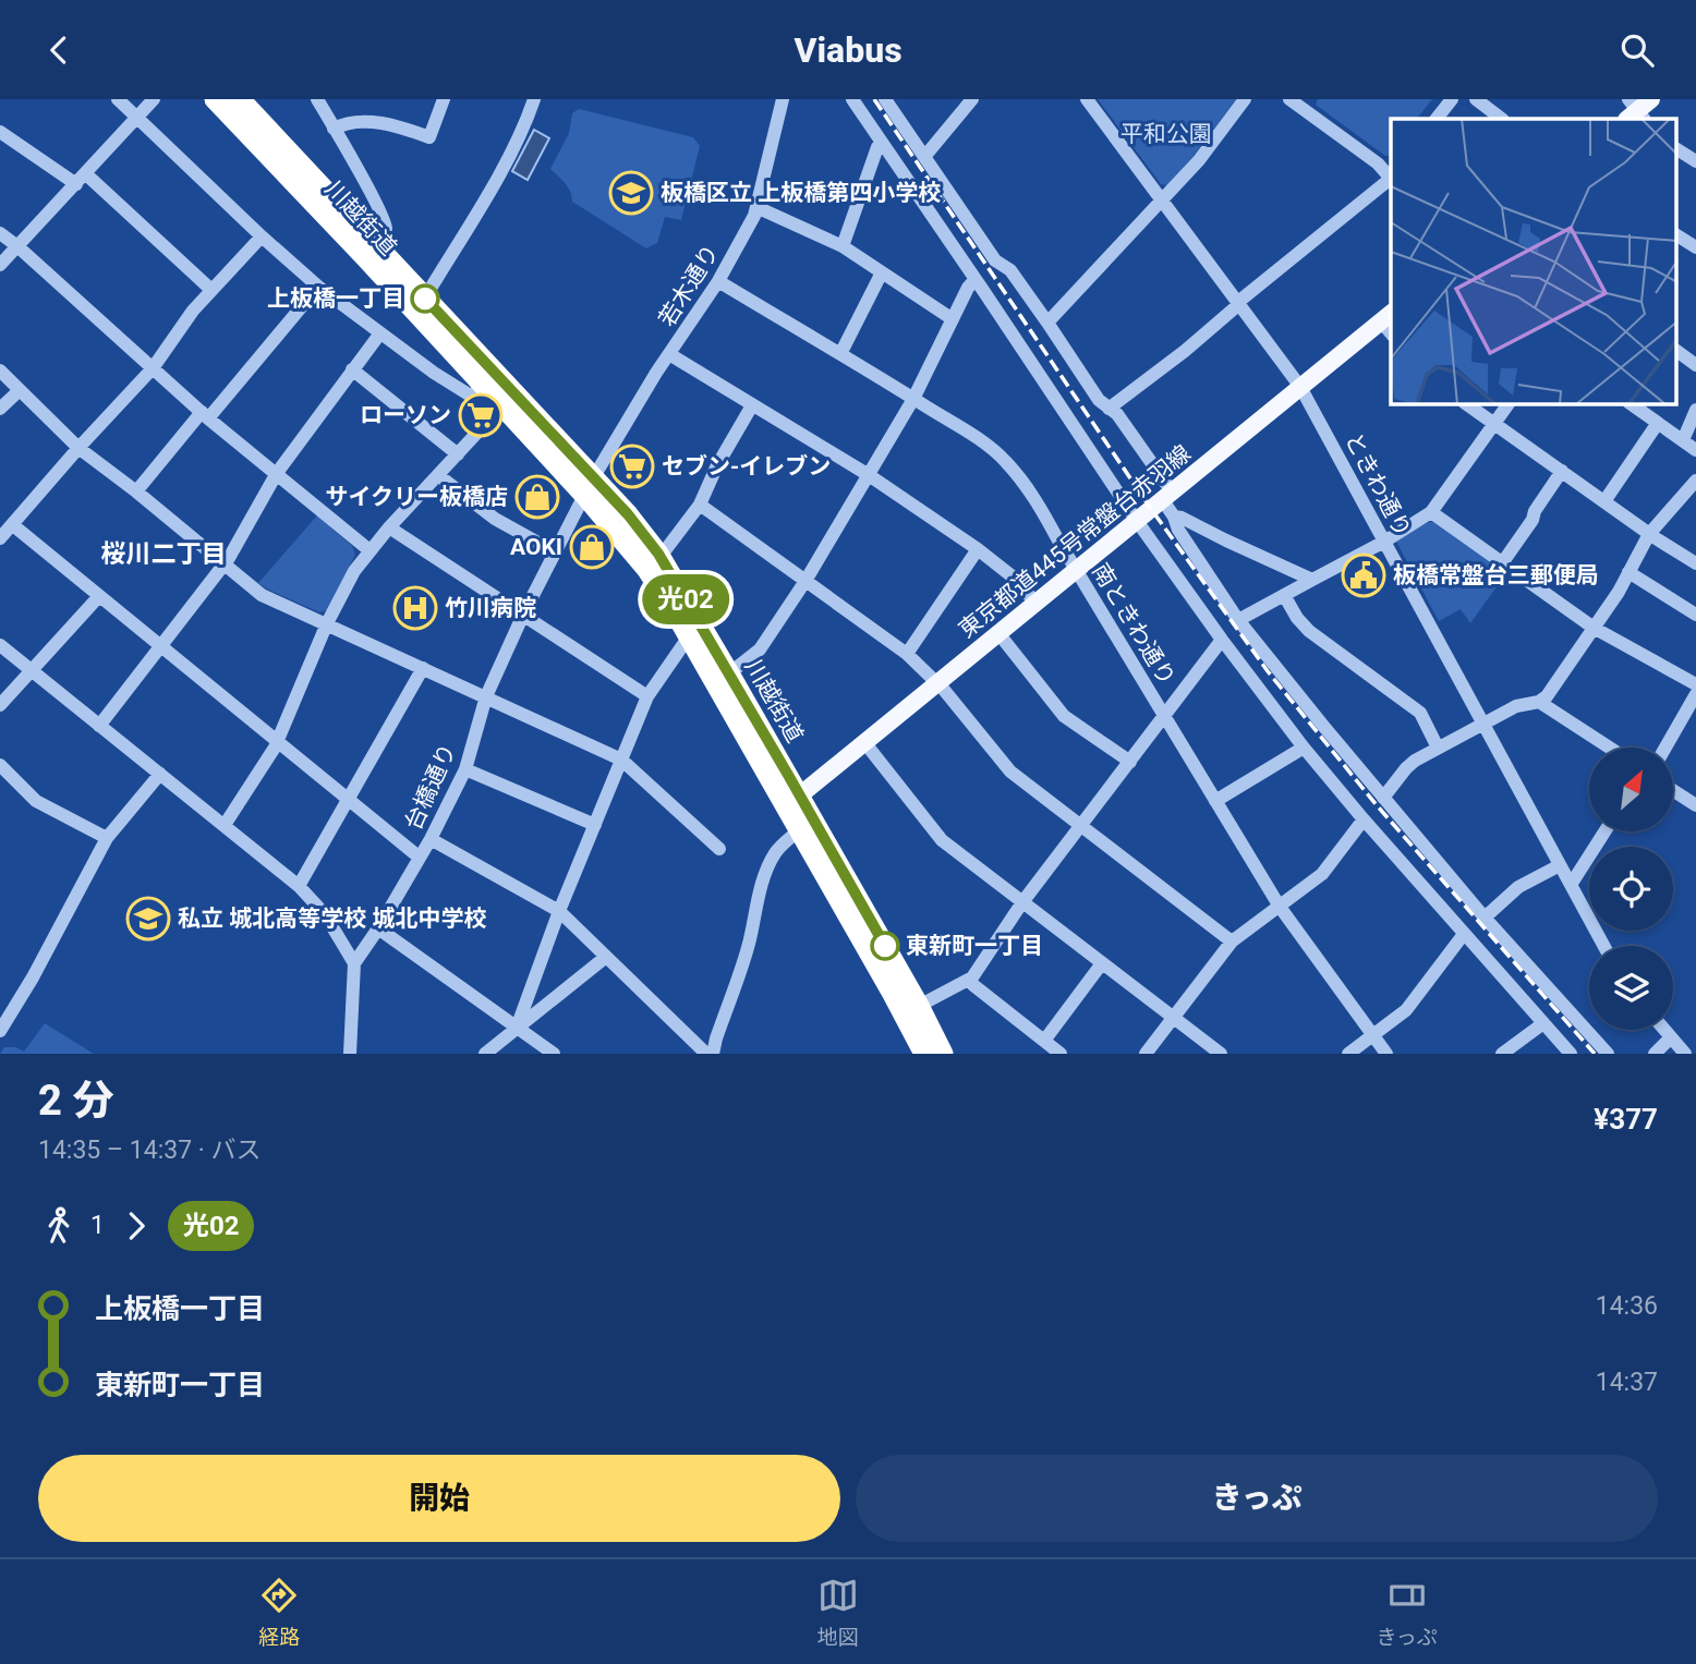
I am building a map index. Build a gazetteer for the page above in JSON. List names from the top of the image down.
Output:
{
  "streets": {
    "highway": ["川越街道"],
    "main road": ["東京都道445号常盤台赤羽線"],
    "street": [
      "若木通り",
      "ときわ通り",
      "南ときわ通り",
      "台橋通り"
    ]
  },
  "crossings": [
    ["川越街道", "若木通り"],
    ["川越街道", "東京都道445号常盤台赤羽線"],
    ["川越街道", "台橋通り"],
    ["若木通り", "南ときわ通り"],
    ["若木通り", "台橋通り"],
    ["ときわ通り", "東京都道445号常盤台赤羽線"],
    ["東京都道445号常盤台赤羽線", "南ときわ通り"]
  ],
  "districts": ["桜川二丁目"],
  "parks": ["平和公園"],
  "places": {
    "school or university": ["板橋区立 上板橋第四小学校", "私立 城北高等学校 城北中学校"],
    "other": ["上板橋一丁目", "東新町一丁目"],
    "supermarket": ["ローソン", "セブン-イレブン"],
    "shop": ["サイクリー板橋店", "AOKI"],
    "public building": ["板橋常盤台三郵便局"],
    "hospital": ["竹川病院"]
  },
  "lines": ["bus line 光02"],
  "north": "top right",
  "page": {
    "header": "Viabus",
    "on_map": "光02",
    "heading": ["2 分", "14:35 – 14:37 · バス", "¥377"],
    "legs": ["1", "光02"],
    "list": [
      {
        "name": "上板橋一丁目",
        "value": "14:36"
      },
      {
        "name": "東新町一丁目",
        "value": "14:37"
      }
    ],
    "buttons": ["開始", "きっぷ"],
    "tabs": ["経路", "地図", "きっぷ"]
  }
}
